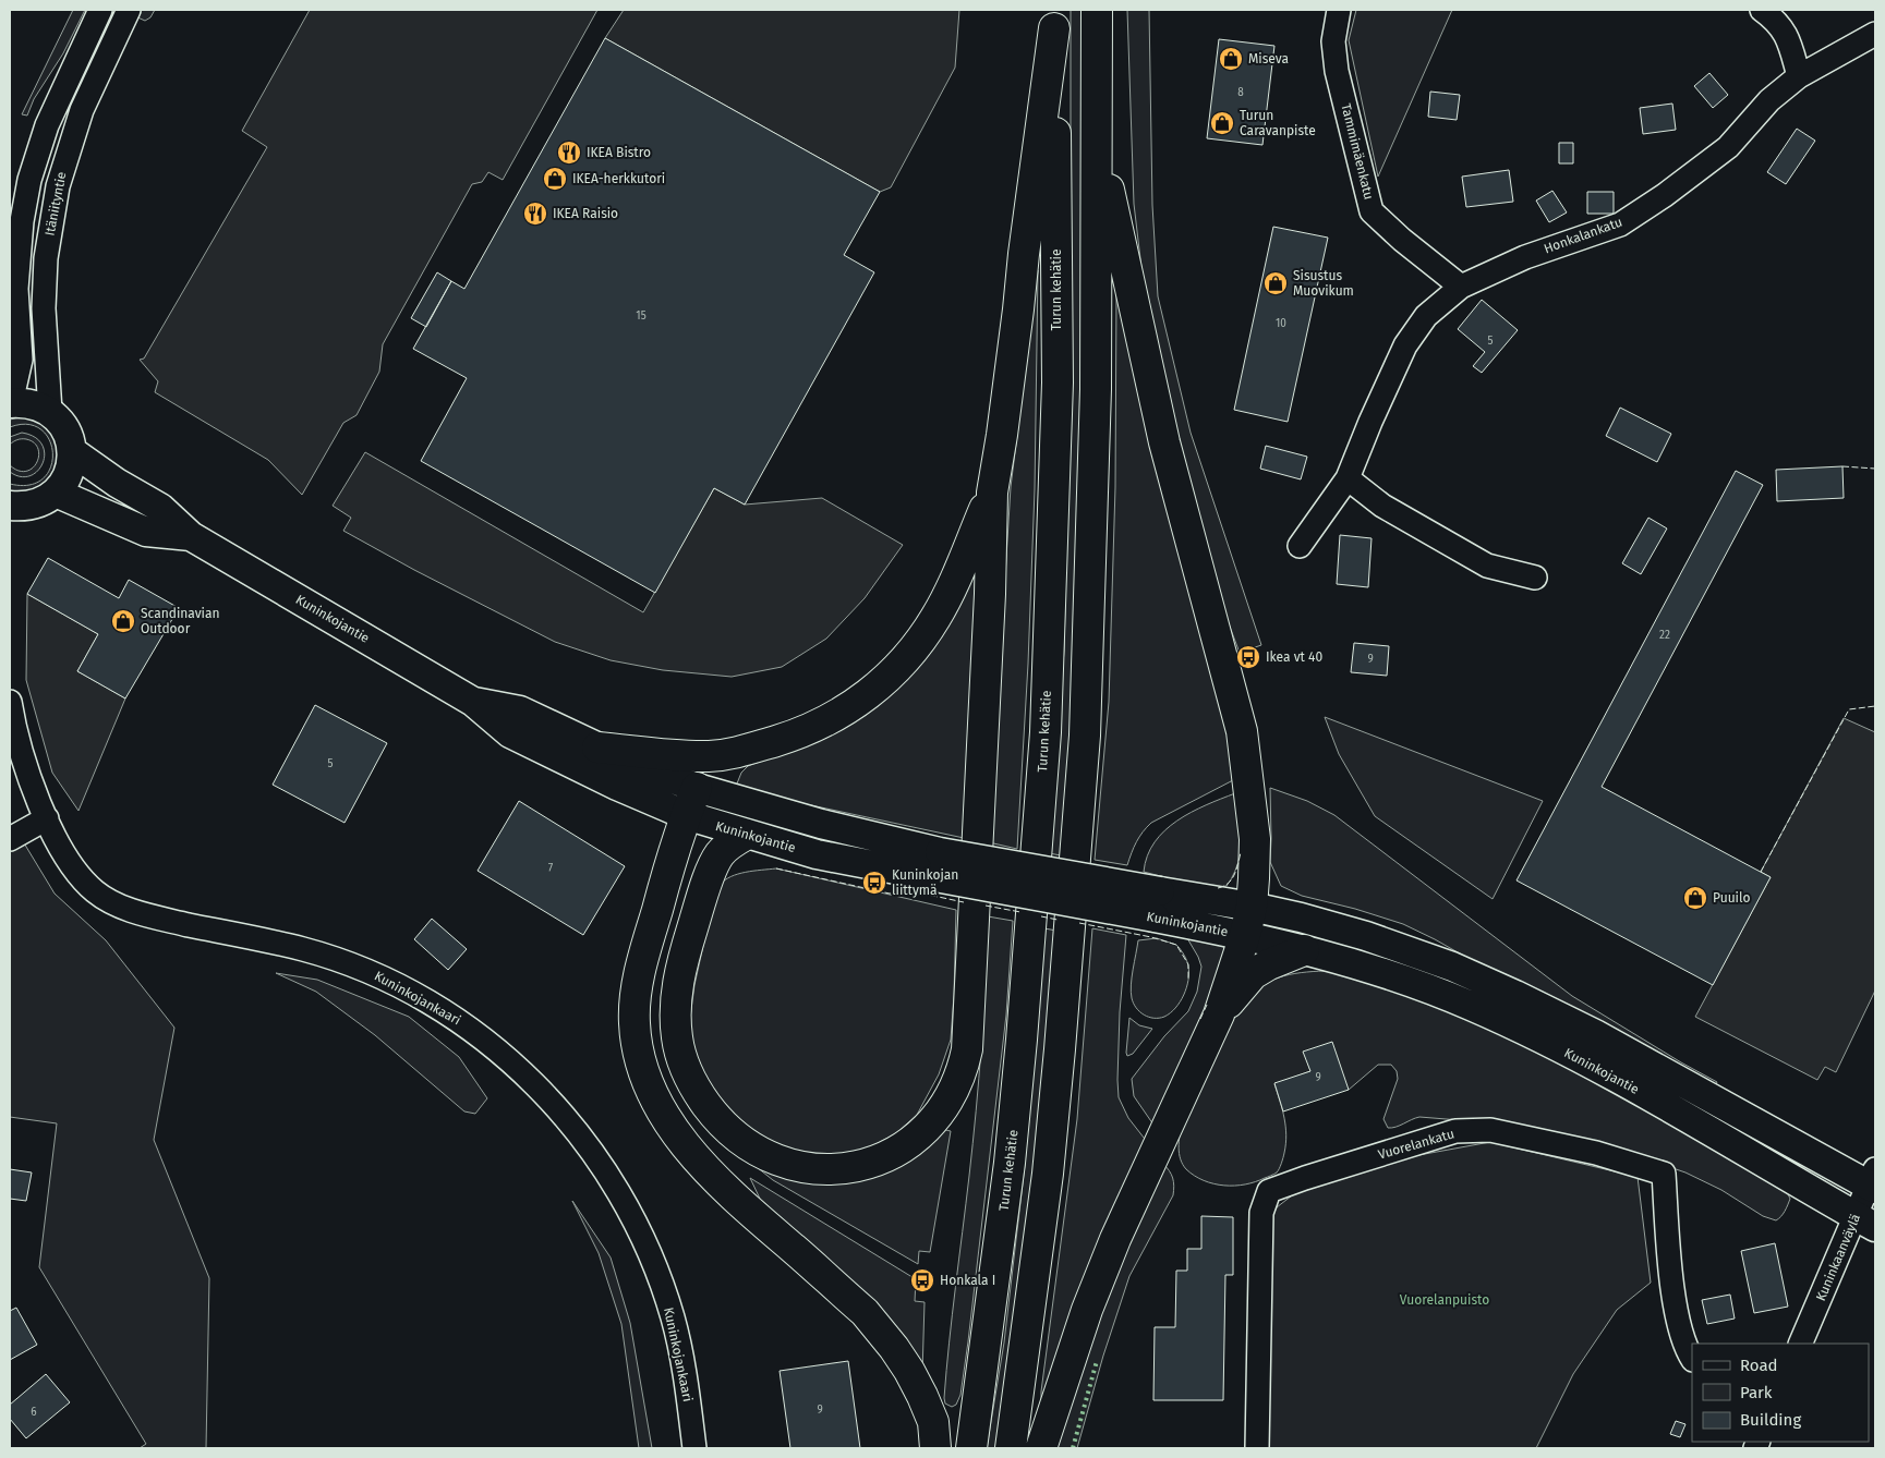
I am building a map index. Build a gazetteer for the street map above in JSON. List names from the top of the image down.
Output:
{
  "streets": {
    "highway": ["Turun kehätie"],
    "main road": ["Kuninkojantie"],
    "street": [
      "Tammimäenkatu",
      "Itäniityntie",
      "Honkalankatu",
      "Kuninkojankaari",
      "Vuorelankatu",
      "Kuninkaanväylä"
    ]
  },
  "crossings": [
    ["Tammimäenkatu", "Honkalankatu"],
    ["Kuninkojantie", "Kuninkaanväylä"]
  ],
  "parks": ["Vuorelanpuisto"],
  "places": {
    "shop": [
      "Miseva",
      "Turun Caravanpiste",
      "IKEA-herkkutori",
      "Sisustus Muovikum",
      "Scandinavian Outdoor",
      "Puuilo"
    ],
    "restaurant": ["IKEA Bistro", "IKEA Raisio"],
    "bus stop": ["Ikea vt 40", "Kuninkojan liittymä", "Honkala I"]
  },
  "house_numbers": [
    "8",
    "15",
    "10",
    "5",
    "22",
    "9",
    "5",
    "7",
    "9",
    "9",
    "6"
  ],
  "legend": ["Road", "Park", "Building"]
}
